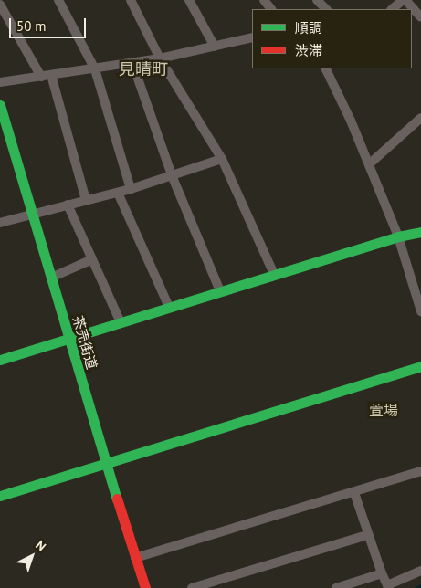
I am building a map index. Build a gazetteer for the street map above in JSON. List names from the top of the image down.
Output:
{
  "streets": {
    "street": ["茶売街道"]
  },
  "districts": ["見晴町", "萱場"],
  "legend": ["順調", "渋滞"],
  "scale_bar": "50 m",
  "north": "top right"
}
